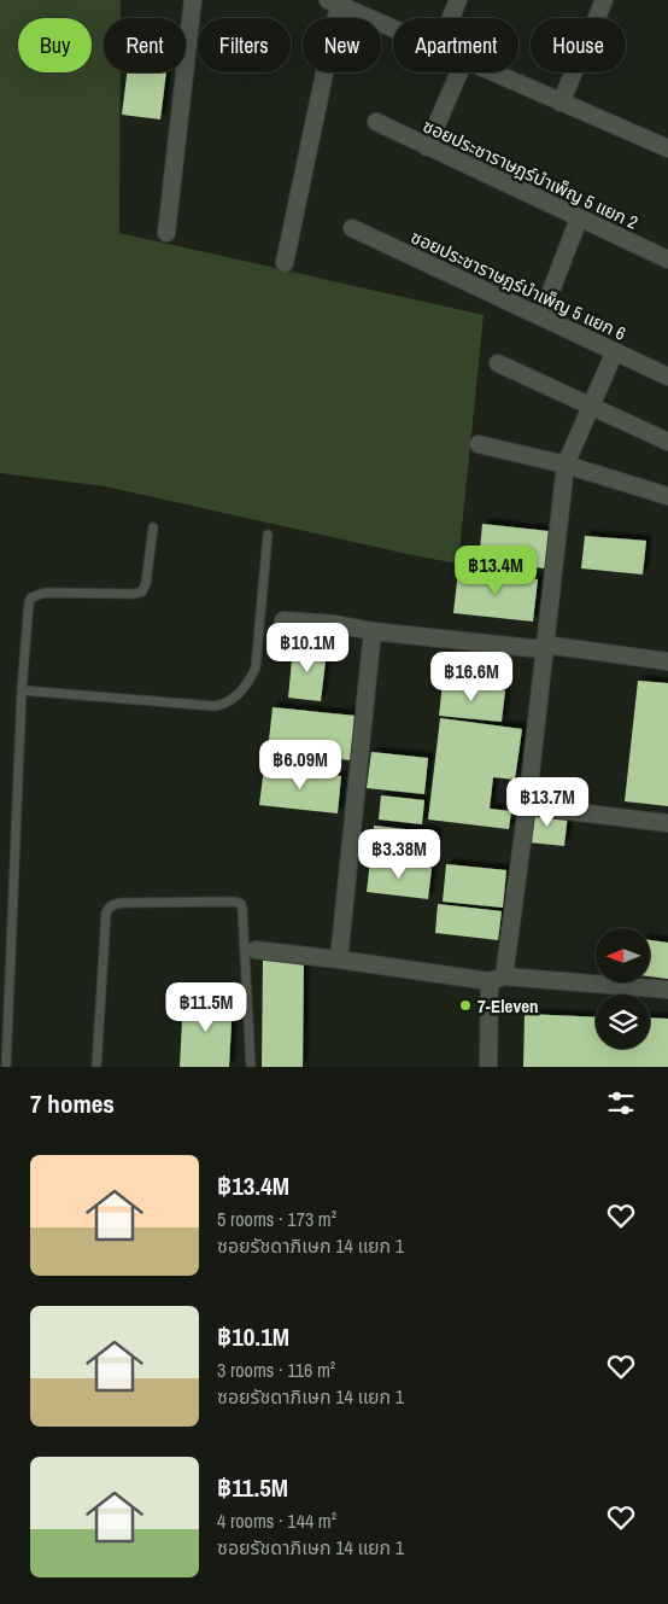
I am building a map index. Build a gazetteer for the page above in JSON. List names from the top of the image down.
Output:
{
  "streets": {
    "street": ["ซอยประชาราษฎร์บำเพ็ญ 5 แยก 2", "ซอยประชาราษฎร์บำเพ็ญ 5 แยก 6"]
  },
  "places": ["7-Eleven"],
  "north": "left",
  "page": {
    "chip": [
      "Buy",
      "Rent",
      "Filters",
      "New",
      "Apartment",
      "House"
    ],
    "price": [
      "฿13.4M",
      "฿10.1M",
      "฿16.6M",
      "฿6.09M",
      "฿13.7M",
      "฿3.38M",
      "฿11.5M"
    ],
    "heading": "7 homes",
    "list": [
      {
        "name": "฿13.4M",
        "note": "5 rooms · 173 m² · ซอยรัชดาภิเษก 14 แยก 1"
      },
      {
        "name": "฿10.1M",
        "note": "3 rooms · 116 m² · ซอยรัชดาภิเษก 14 แยก 1"
      },
      {
        "name": "฿11.5M",
        "note": "4 rooms · 144 m² · ซอยรัชดาภิเษก 14 แยก 1"
      }
    ]
  }
}
